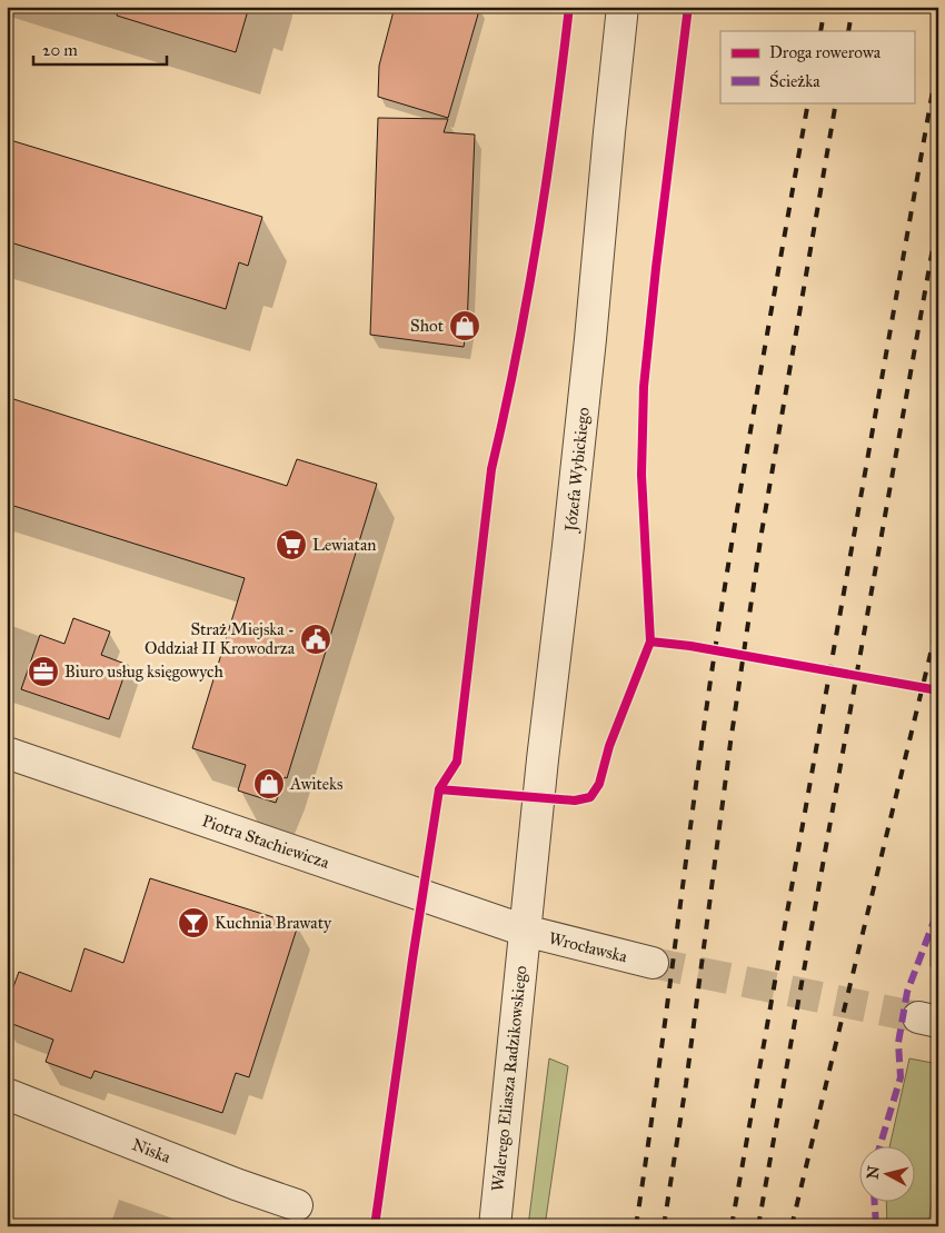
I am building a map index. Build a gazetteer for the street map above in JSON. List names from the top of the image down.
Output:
{
  "streets": {
    "street": [
      "Józefa Wybickiego",
      "Piotra Stachiewicza",
      "Wrocławska",
      "Walerego Eliasza Radzikowskiego",
      "Niska"
    ]
  },
  "crossings": [
    ["Józefa Wybickiego", "Piotra Stachiewicza"],
    ["Józefa Wybickiego", "Wrocławska"],
    ["Józefa Wybickiego", "Walerego Eliasza Radzikowskiego"],
    ["Piotra Stachiewicza", "Wrocławska"],
    ["Piotra Stachiewicza", "Walerego Eliasza Radzikowskiego"],
    ["Wrocławska", "Walerego Eliasza Radzikowskiego"]
  ],
  "places": {
    "shop": ["Shot", "Awiteks"],
    "supermarket": ["Lewiatan"],
    "public building": ["Straż Miejska - Oddział II Krowodrza"],
    "office": ["Biuro usług księgowych"],
    "bar": ["Kuchnia Brawaty"]
  },
  "legend": ["Droga rowerowa", "Ścieżka"],
  "scale_bar": "20 m",
  "north": "left"
}
